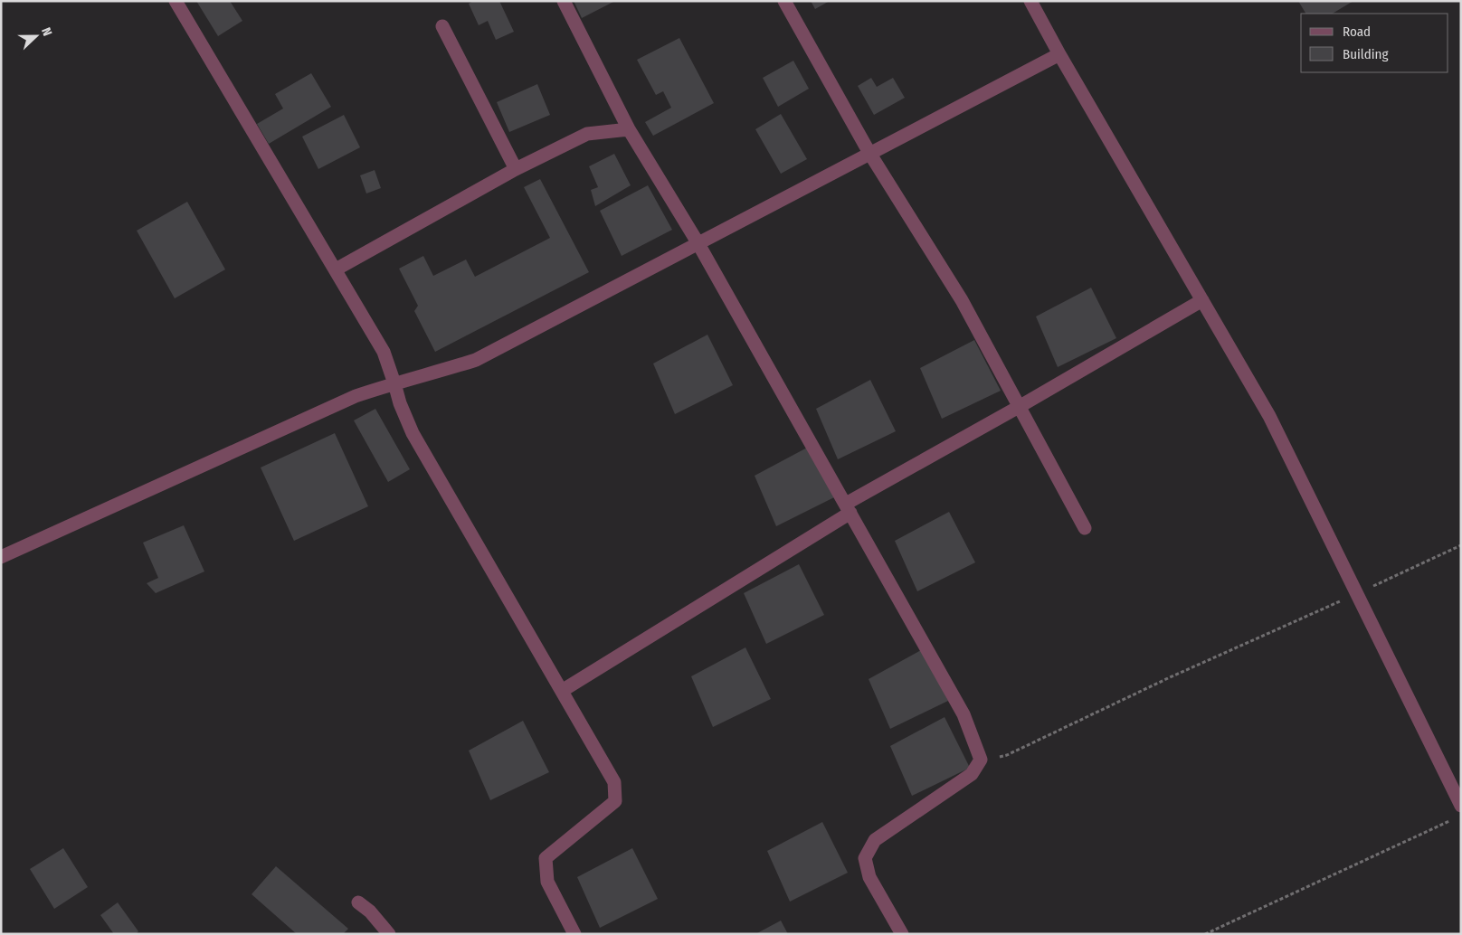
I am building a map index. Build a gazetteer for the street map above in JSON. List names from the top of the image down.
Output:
{
  "legend": ["Road", "Building"],
  "north": "right"
}
